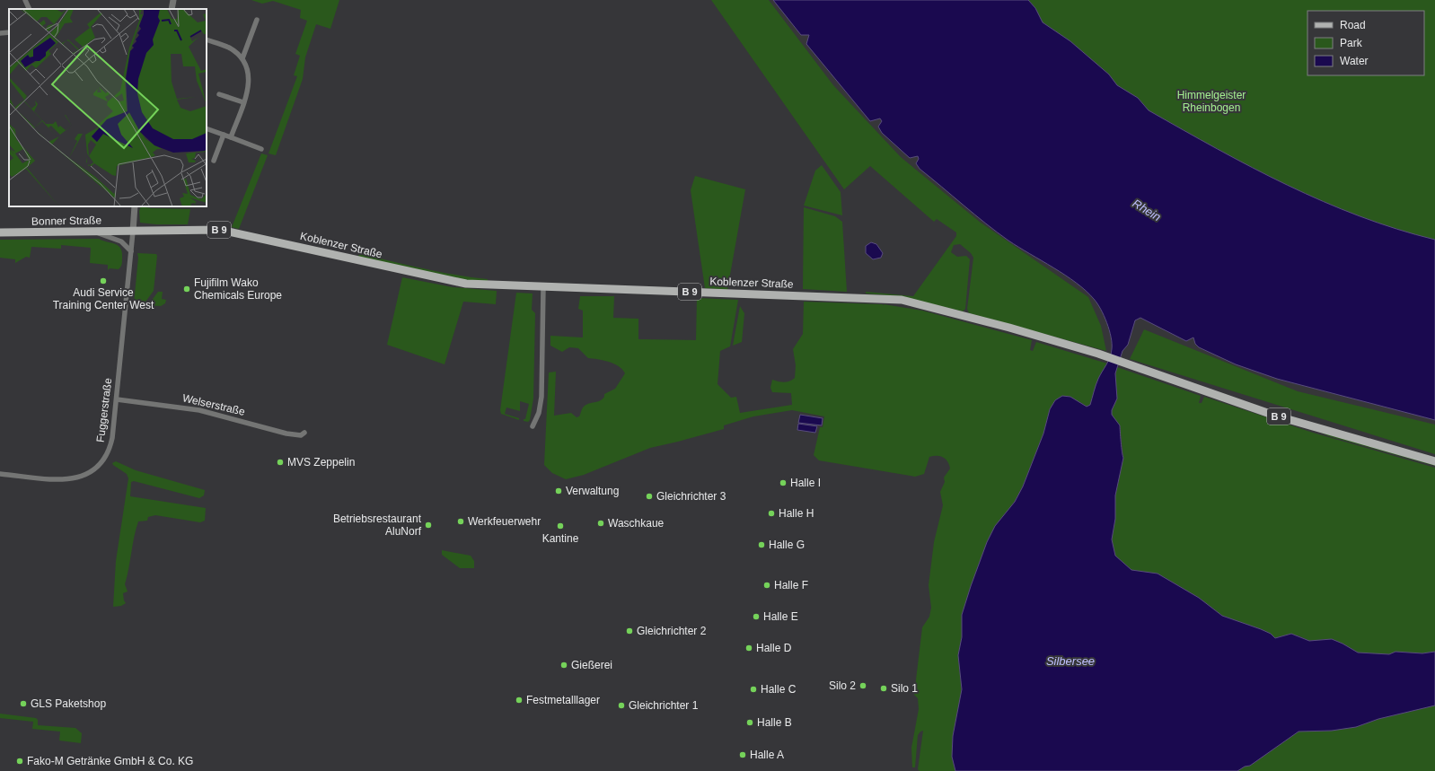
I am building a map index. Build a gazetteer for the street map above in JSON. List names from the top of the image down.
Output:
{
  "streets": {
    "main road": ["Bonner Straße", "B 9", "Koblenzer Straße"],
    "street": ["Welserstraße", "Fuggerstraße"]
  },
  "crossings": [
    ["Bonner Straße", "Koblenzer Straße"],
    ["Bonner Straße", "Fuggerstraße"],
    ["Koblenzer Straße", "Fuggerstraße"],
    ["Welserstraße", "Fuggerstraße"]
  ],
  "water": ["Rhein", "Silbersee"],
  "parks": ["Himmelgeister Rheinbogen"],
  "places": [
    "Audi Service Training Center West",
    "Fujifilm Wako Chemicals Europe",
    "MVS Zeppelin",
    "Halle I",
    "Verwaltung",
    "Gleichrichter 3",
    "Halle H",
    "Werkfeuerwehr",
    "Waschkaue",
    "Betriebsrestaurant AluNorf",
    "Kantine",
    "Halle G",
    "Halle F",
    "Halle E",
    "Gleichrichter 2",
    "Halle D",
    "Gießerei",
    "Silo 2",
    "Silo 1",
    "Halle C",
    "Festmetalllager",
    "GLS Paketshop",
    "Gleichrichter 1",
    "Halle B",
    "Halle A",
    "Fako-M Getränke GmbH & Co. KG"
  ],
  "legend": ["Road", "Park", "Water"]
}
